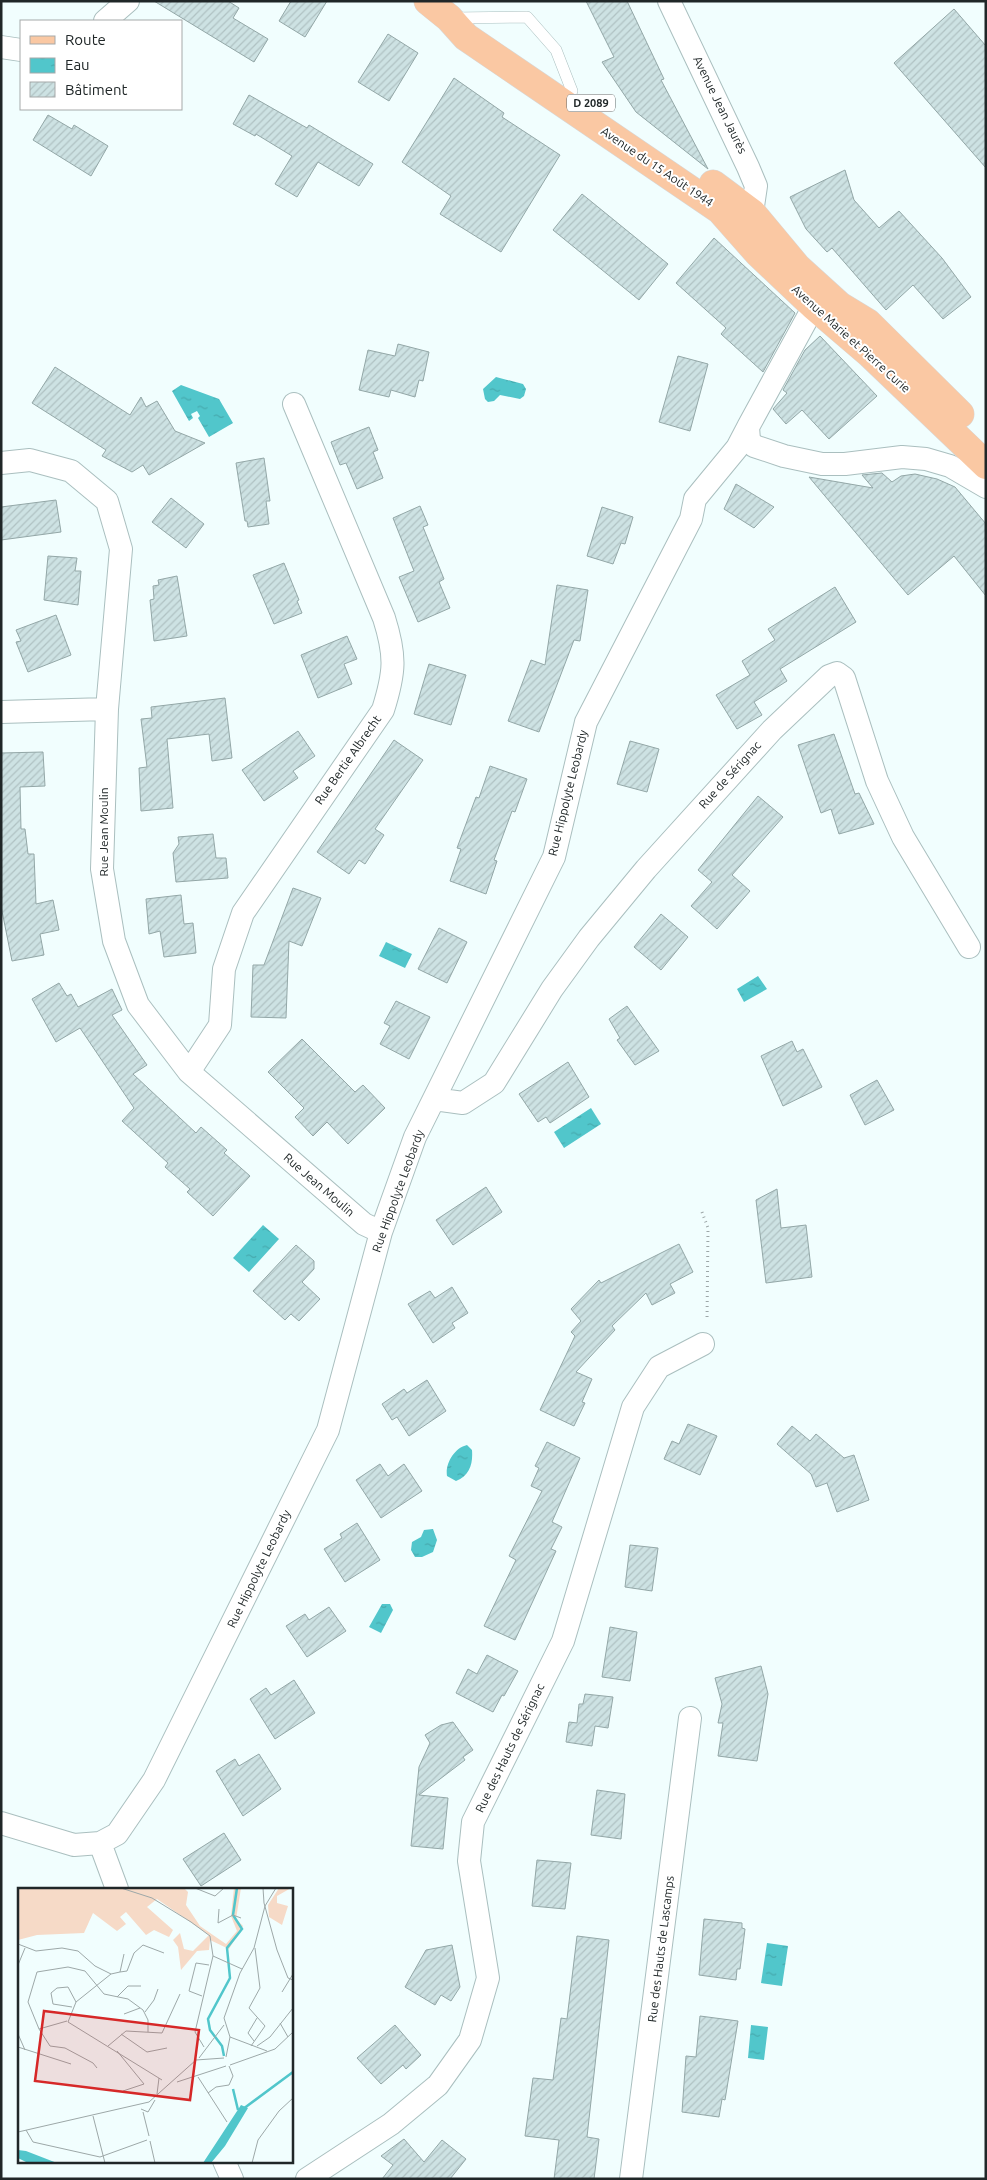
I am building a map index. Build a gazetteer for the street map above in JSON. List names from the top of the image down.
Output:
{
  "streets": {
    "main road": ["D 2089", "Avenue du 15 Août 1944", "Avenue Marie et Pierre Curie"],
    "street": [
      "Avenue Jean Jaurès",
      "Rue Bertie Albrecht",
      "Rue de Sérignac",
      "Rue Hippolyte Leobardy",
      "Rue Jean Moulin",
      "Rue des Hauts de Sérignac",
      "Rue des Hauts de Lascamps"
    ]
  },
  "crossings": [
    ["D 2089", "Avenue Jean Jaurès"],
    ["D 2089", "Avenue du 15 Août 1944"],
    ["D 2089", "Avenue Marie et Pierre Curie"],
    ["Avenue Jean Jaurès", "Avenue Marie et Pierre Curie"],
    ["Avenue du 15 Août 1944", "Avenue Marie et Pierre Curie"],
    ["Avenue Marie et Pierre Curie", "Rue Hippolyte Leobardy"],
    ["Rue Bertie Albrecht", "Rue Jean Moulin"],
    ["Rue de Sérignac", "Rue Hippolyte Leobardy"],
    ["Rue Hippolyte Leobardy", "Rue Jean Moulin"]
  ],
  "legend": ["Route", "Eau", "Bâtiment"]
}
